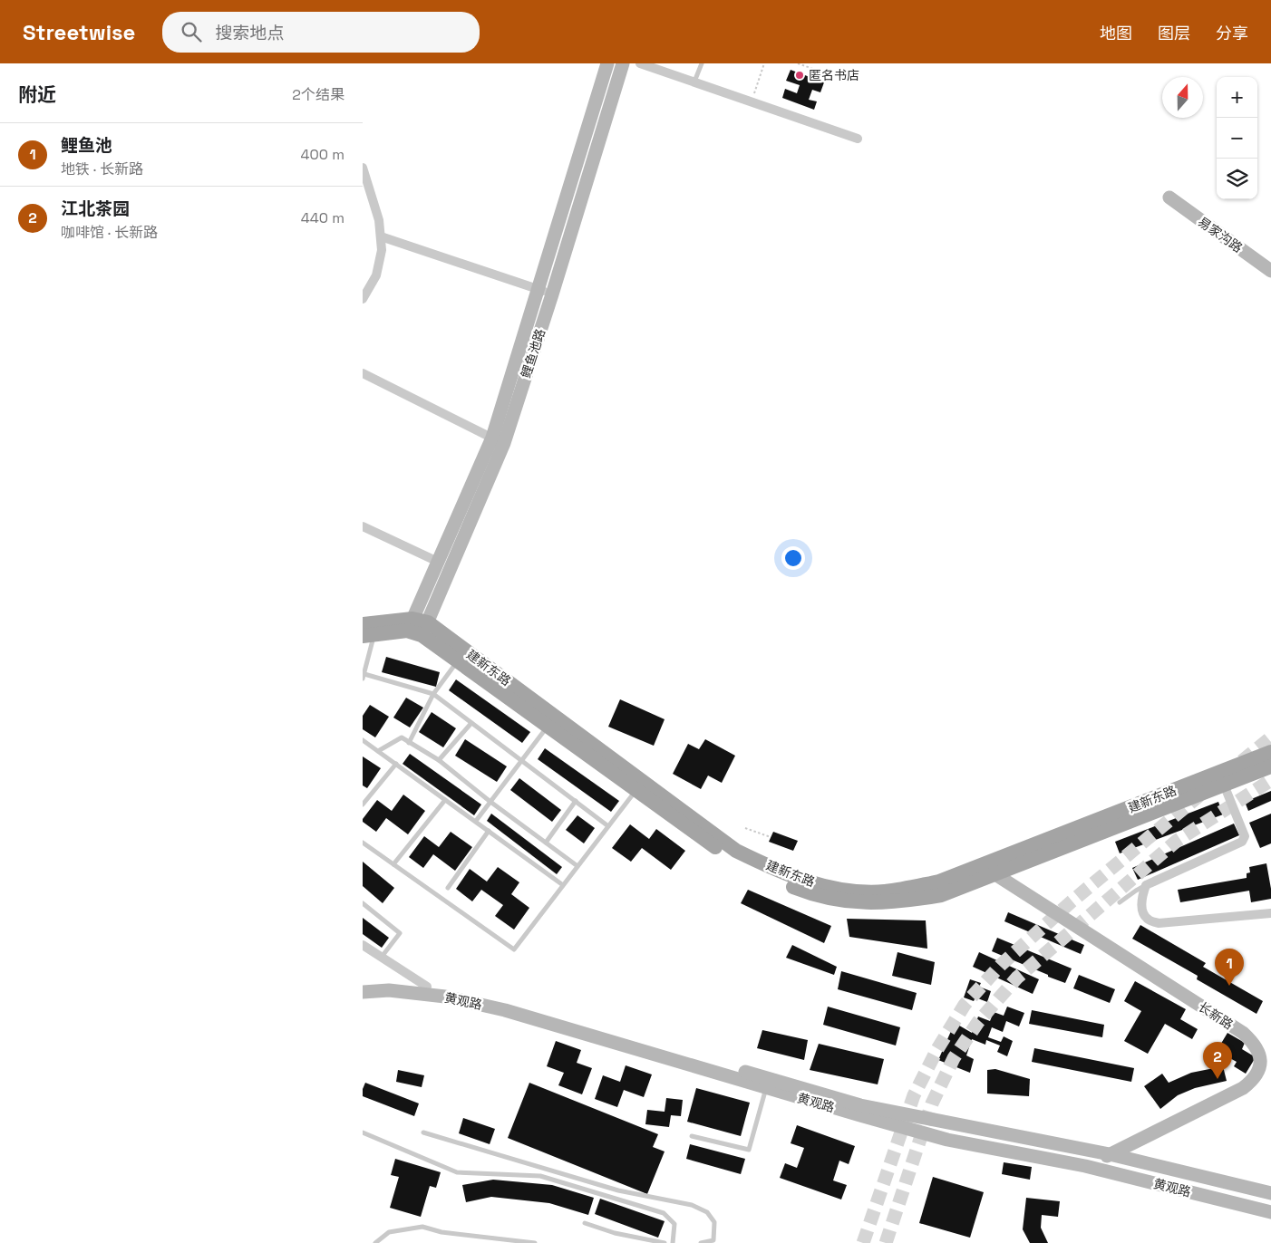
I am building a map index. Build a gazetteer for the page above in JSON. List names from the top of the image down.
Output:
{
  "streets": {
    "main road": [
      "易家沟路",
      "鲤鱼池路",
      "建新东路",
      "黄观路",
      "长新路"
    ]
  },
  "crossings": [
    ["鲤鱼池路", "建新东路"],
    ["建新东路", "长新路"],
    ["黄观路", "长新路"]
  ],
  "places": ["匿名书店"],
  "north": "top",
  "page": {
    "header": "Streetwise",
    "search": "搜索地点",
    "nav": ["地图", "图层", "分享"],
    "heading": ["附近", "2个结果"],
    "map_buttons": ["+", "−"],
    "list": [
      {
        "mark": "1",
        "name": "鲤鱼池",
        "note": "地铁 · 长新路",
        "value": "400 m"
      },
      {
        "mark": "2",
        "name": "江北茶园",
        "note": "咖啡馆 · 长新路",
        "value": "440 m"
      }
    ],
    "pins": ["1", "2"]
  }
}
